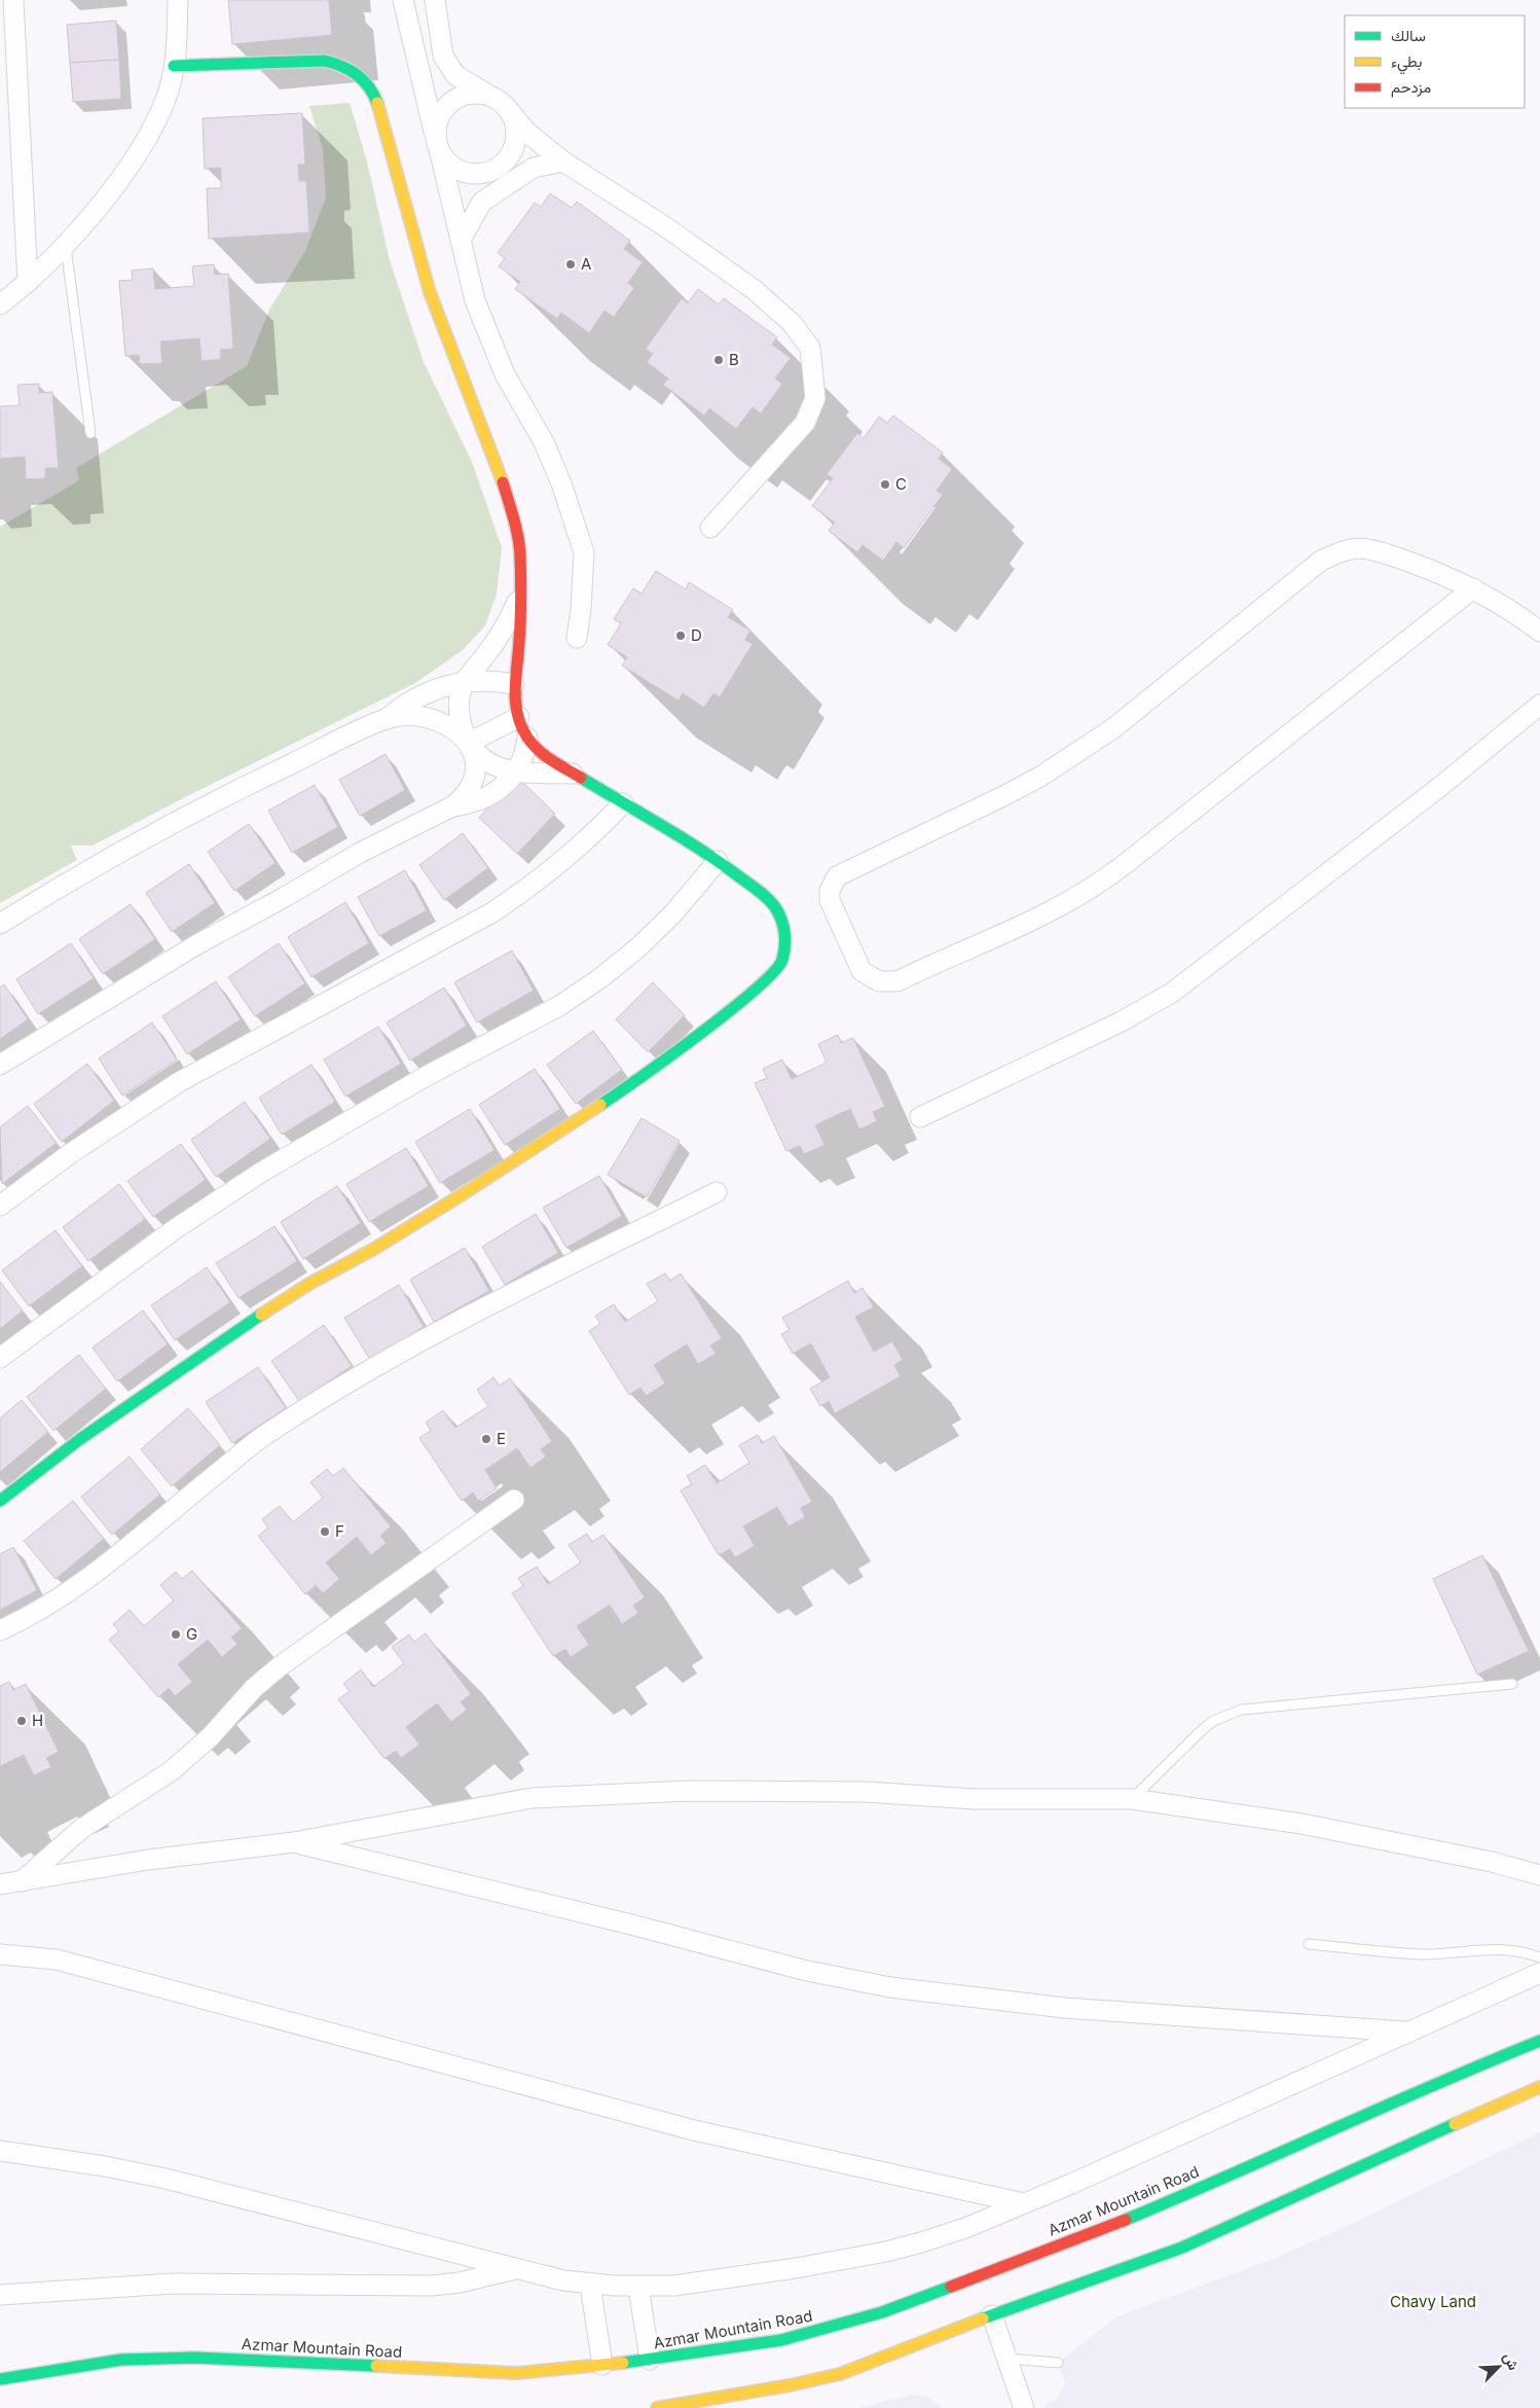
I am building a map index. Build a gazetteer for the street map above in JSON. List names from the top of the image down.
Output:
{
  "streets": {
    "main road": ["Azmar Mountain Road"]
  },
  "parks": ["Chavy Land"],
  "places": [
    "A",
    "B",
    "C",
    "D",
    "E",
    "F",
    "G",
    "H"
  ],
  "legend": ["سالك", "بطيء", "مزدحم"],
  "north": "top right"
}
